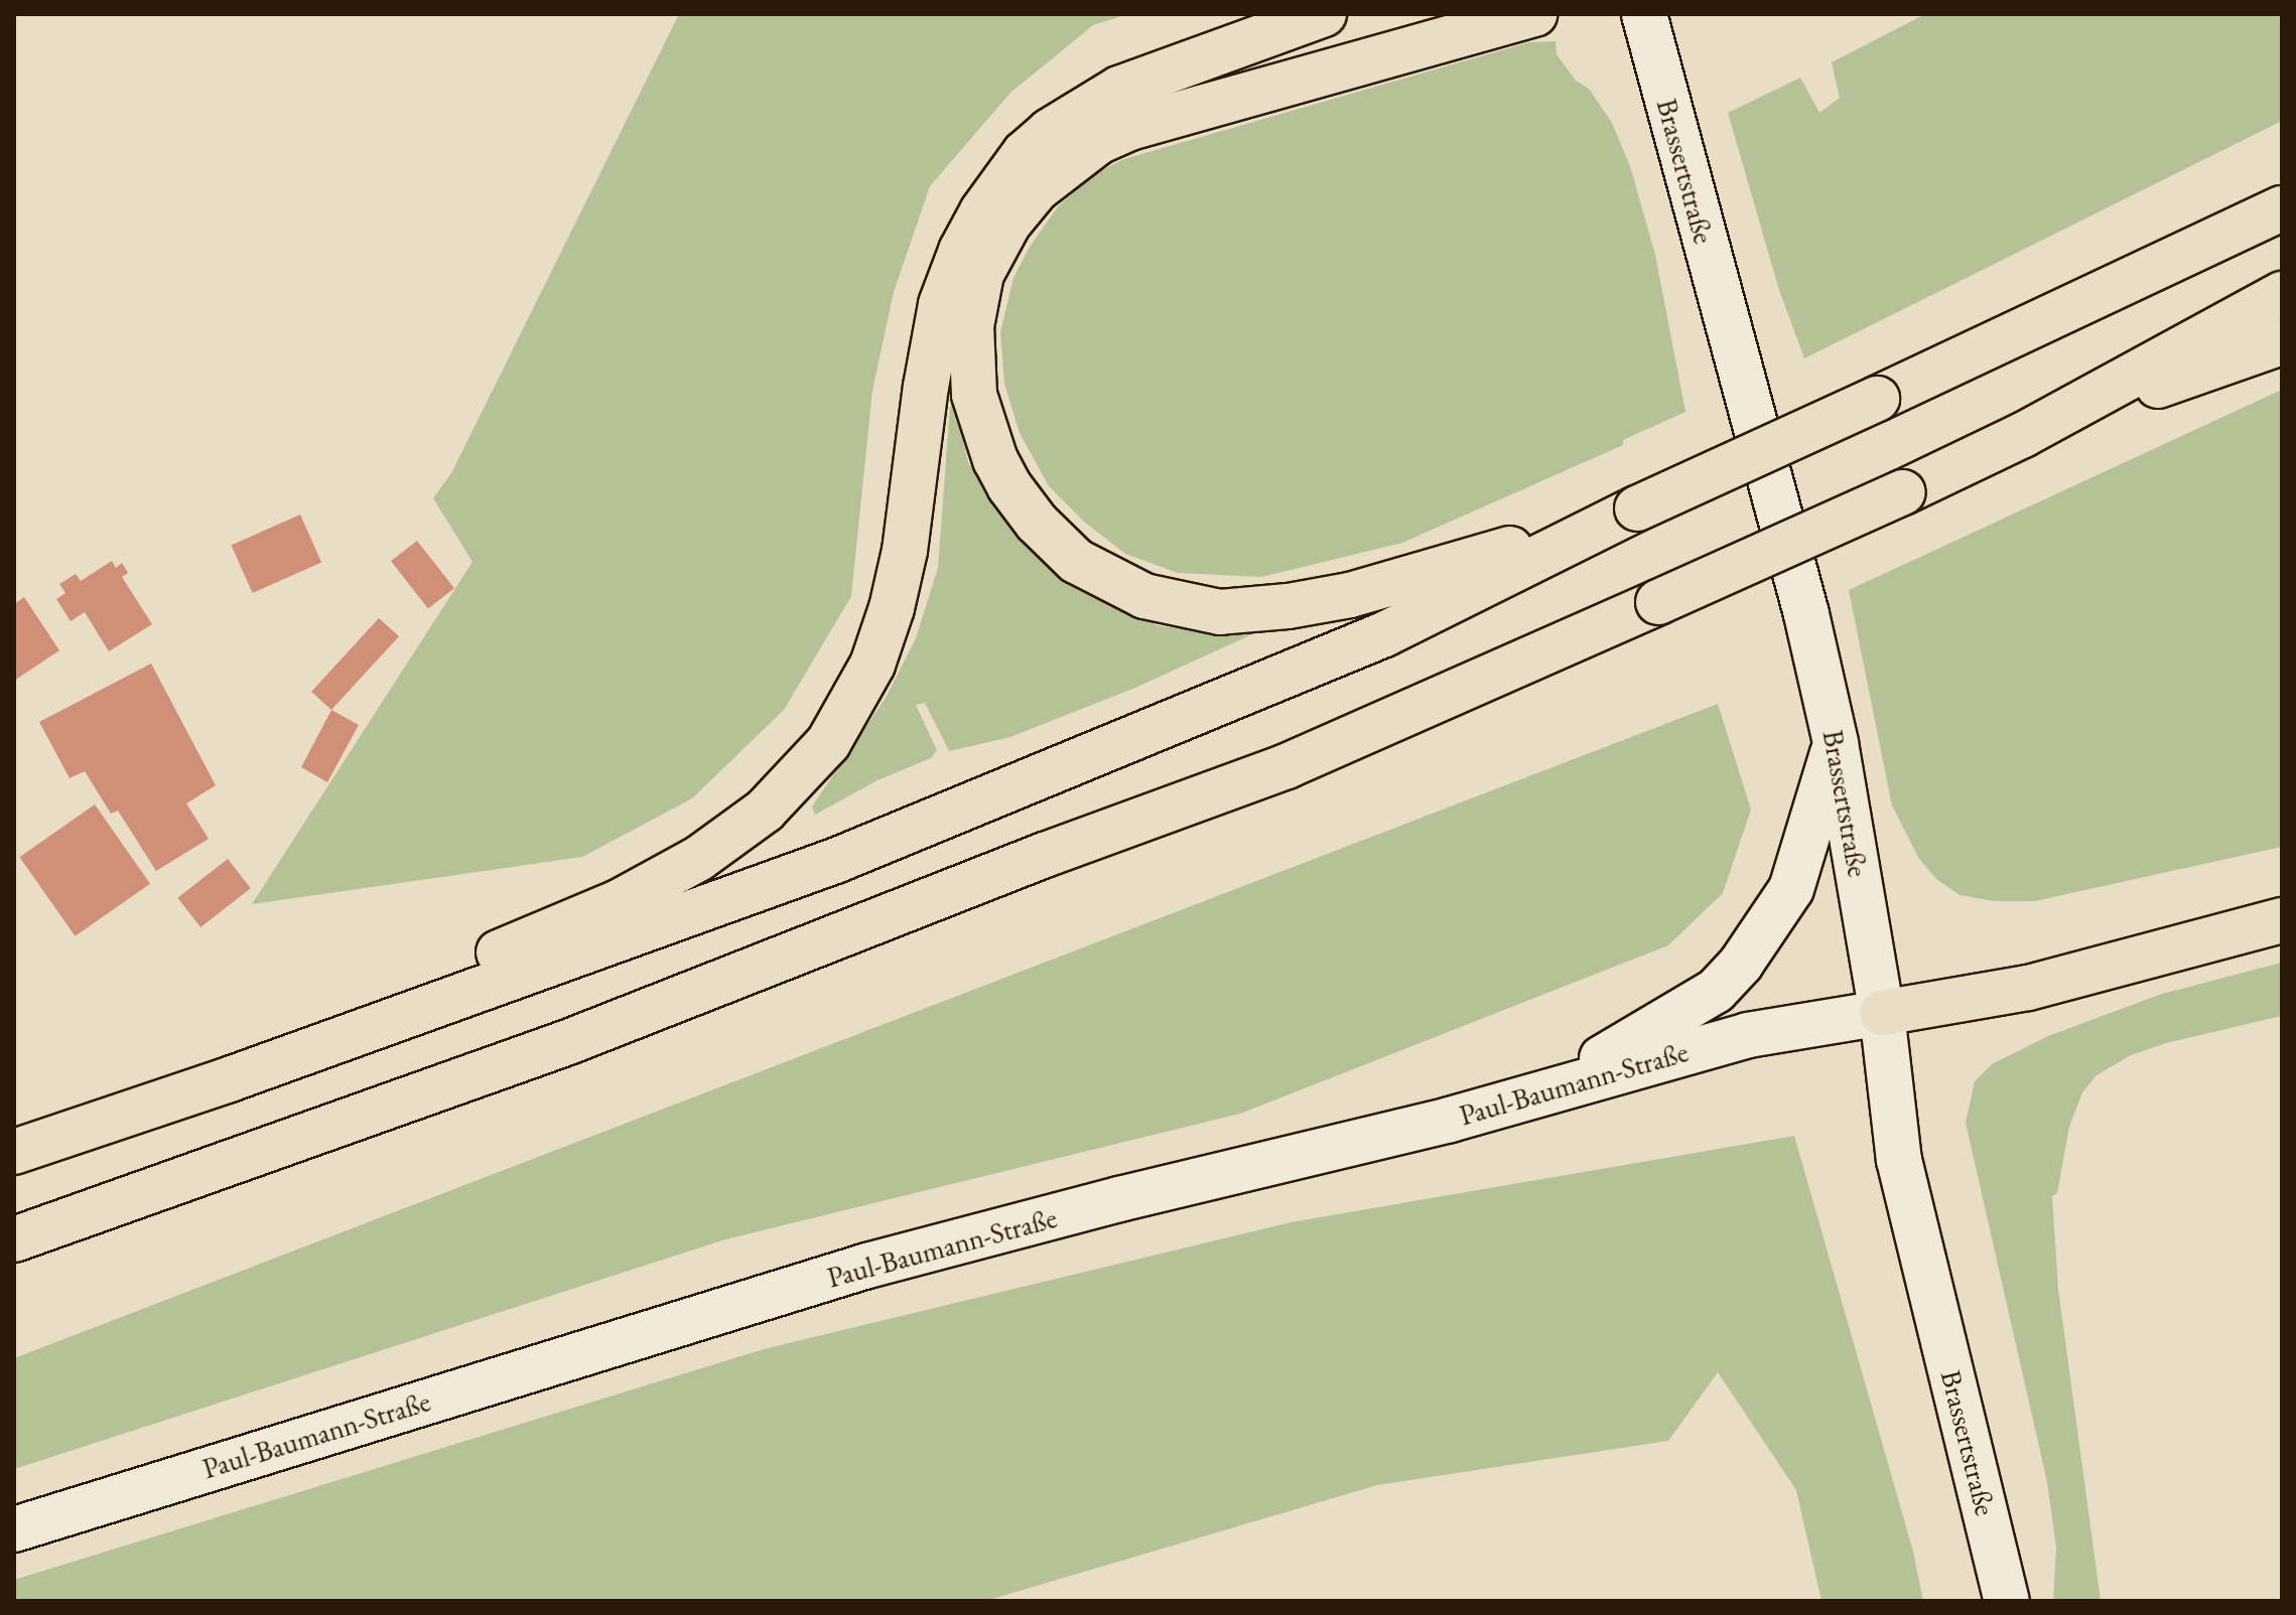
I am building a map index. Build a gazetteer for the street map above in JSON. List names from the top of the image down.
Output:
{
  "streets": {
    "main road": ["Brassertstraße", "Paul-Baumann-Straße"]
  },
  "crossings": [
    ["Brassertstraße", "Paul-Baumann-Straße"]
  ]
}
